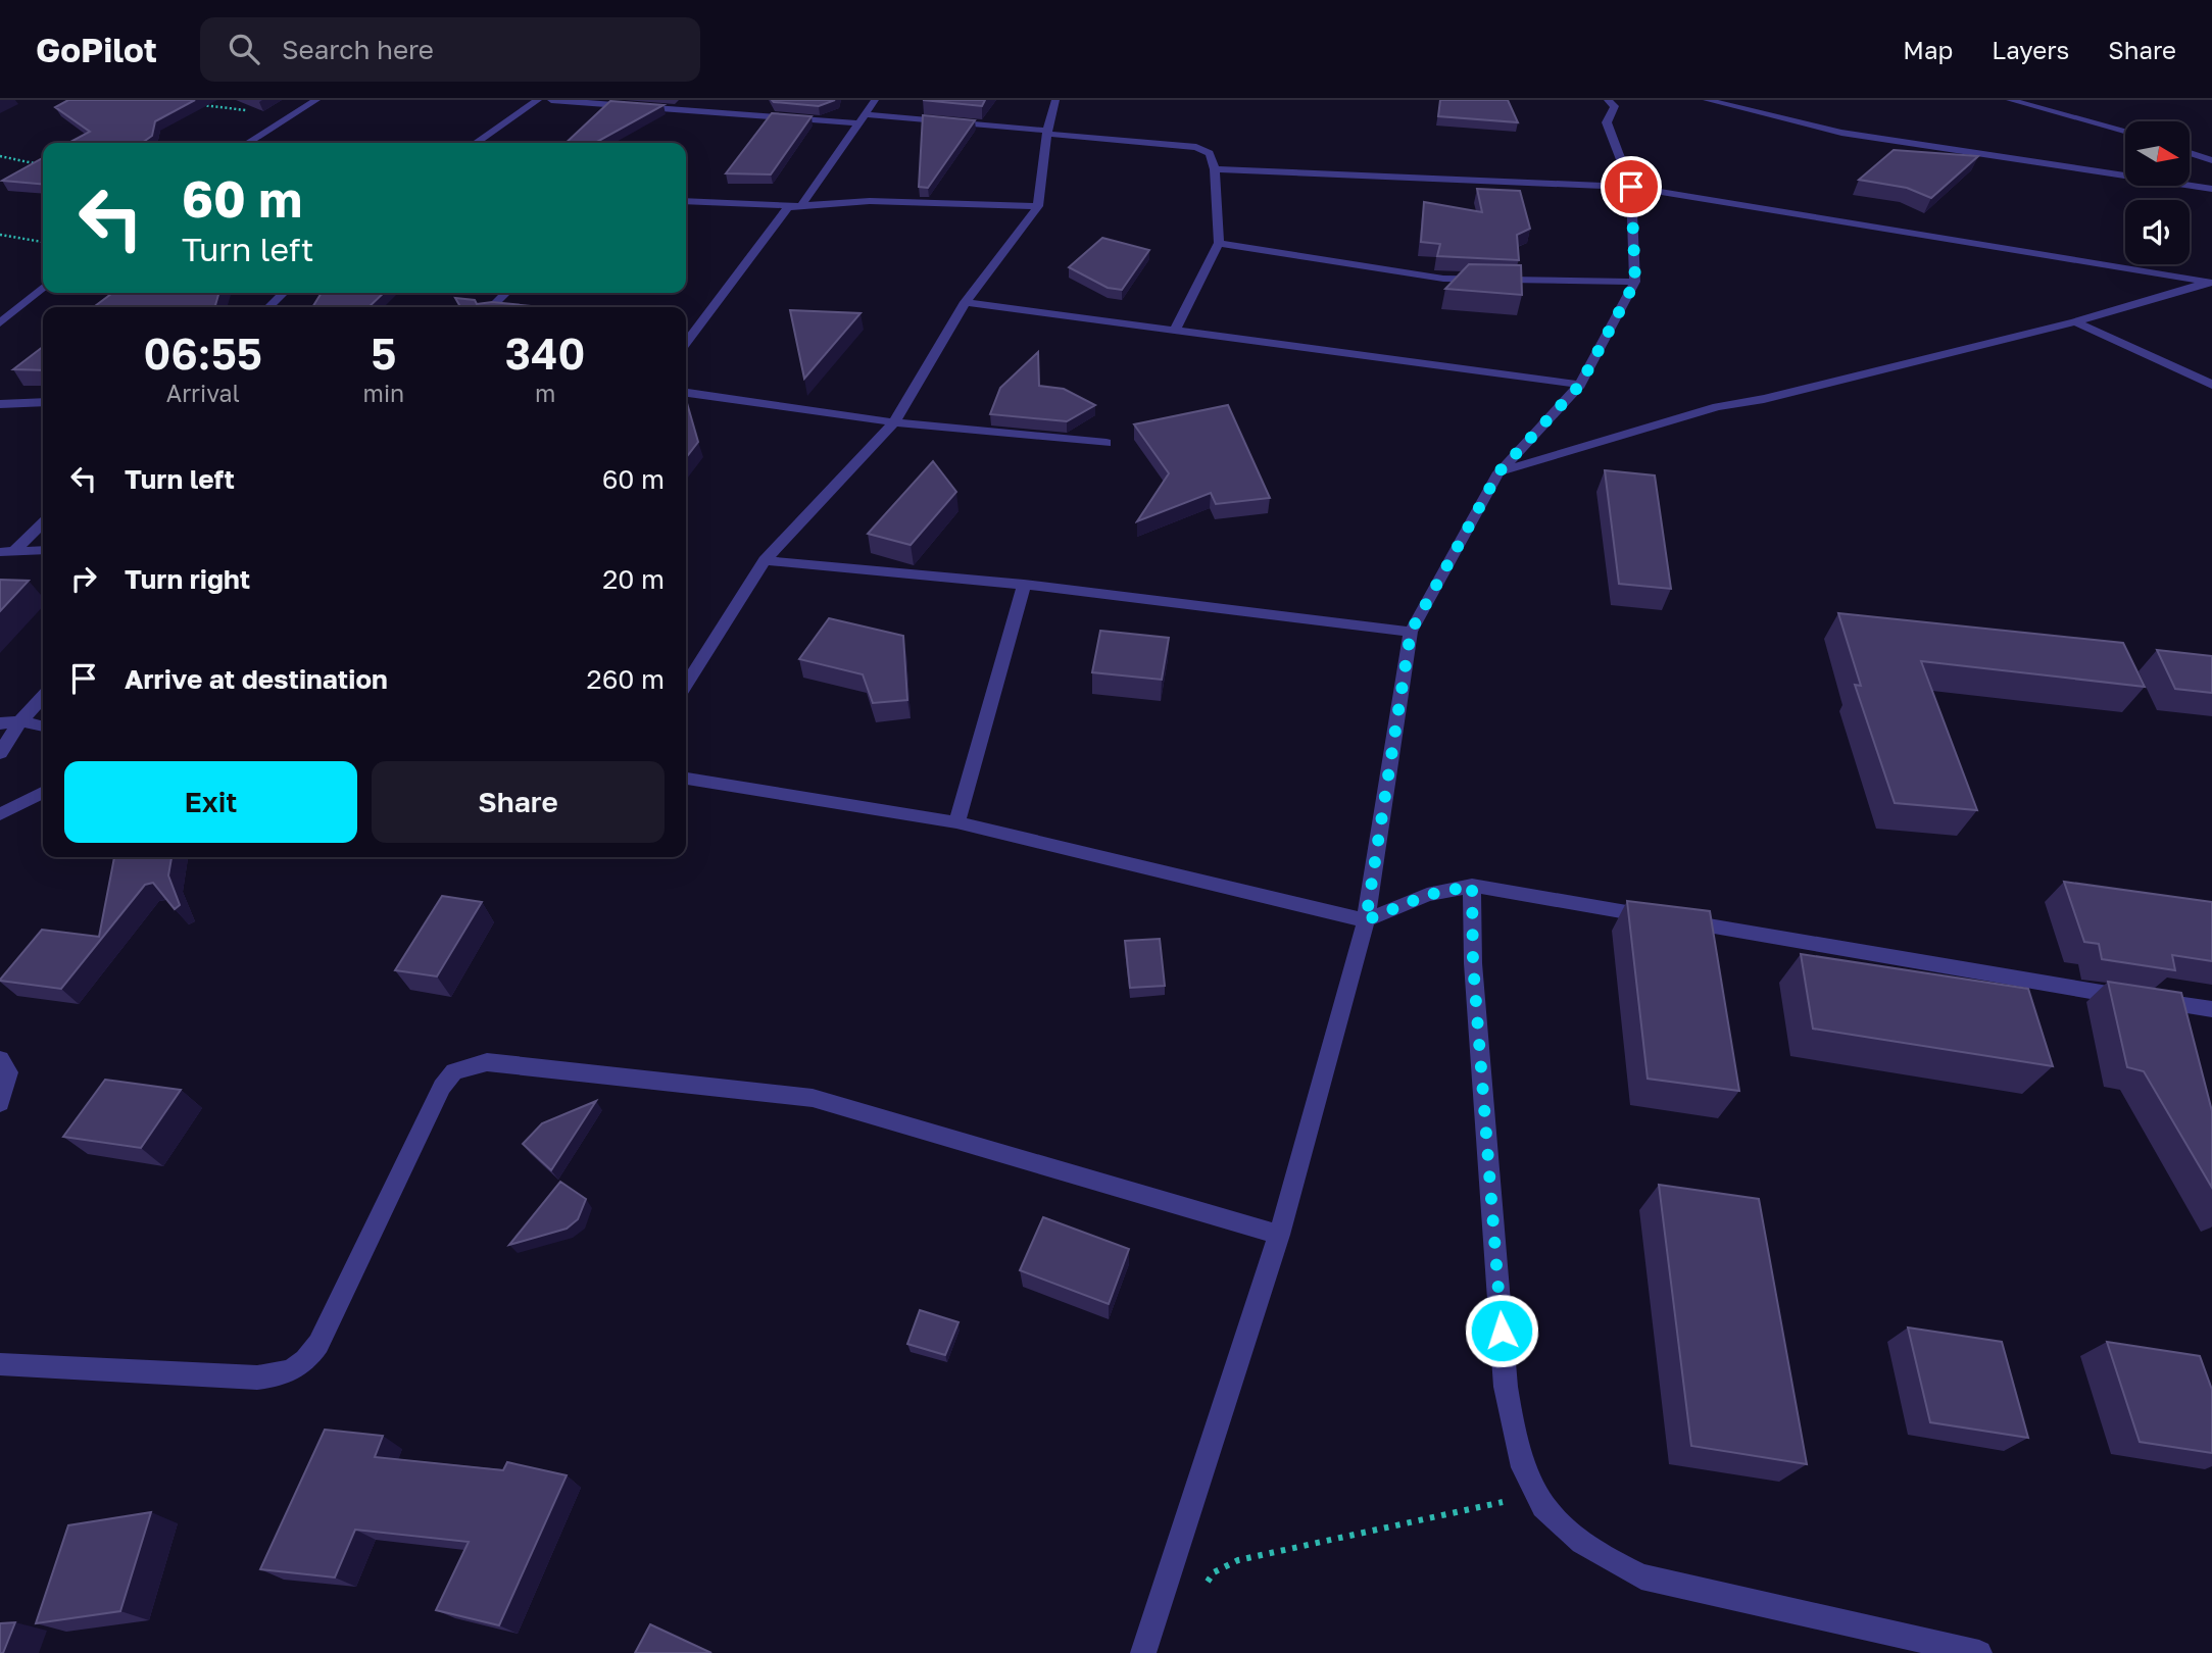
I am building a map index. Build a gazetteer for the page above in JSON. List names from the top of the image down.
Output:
{
  "north": "right",
  "page": {
    "header": "GoPilot",
    "search": "Search here",
    "nav": ["Map", "Layers", "Share"],
    "turn": ["60 m", "Turn left"],
    "eta": [
      "06:55",
      "Arrival",
      "5",
      "min",
      "340",
      "m"
    ],
    "list": [
      {
        "name": "Turn left",
        "value": "60 m"
      },
      {
        "name": "Turn right",
        "value": "20 m"
      },
      {
        "name": "Arrive at destination",
        "value": "260 m"
      }
    ],
    "buttons": ["Exit", "Share"]
  }
}
